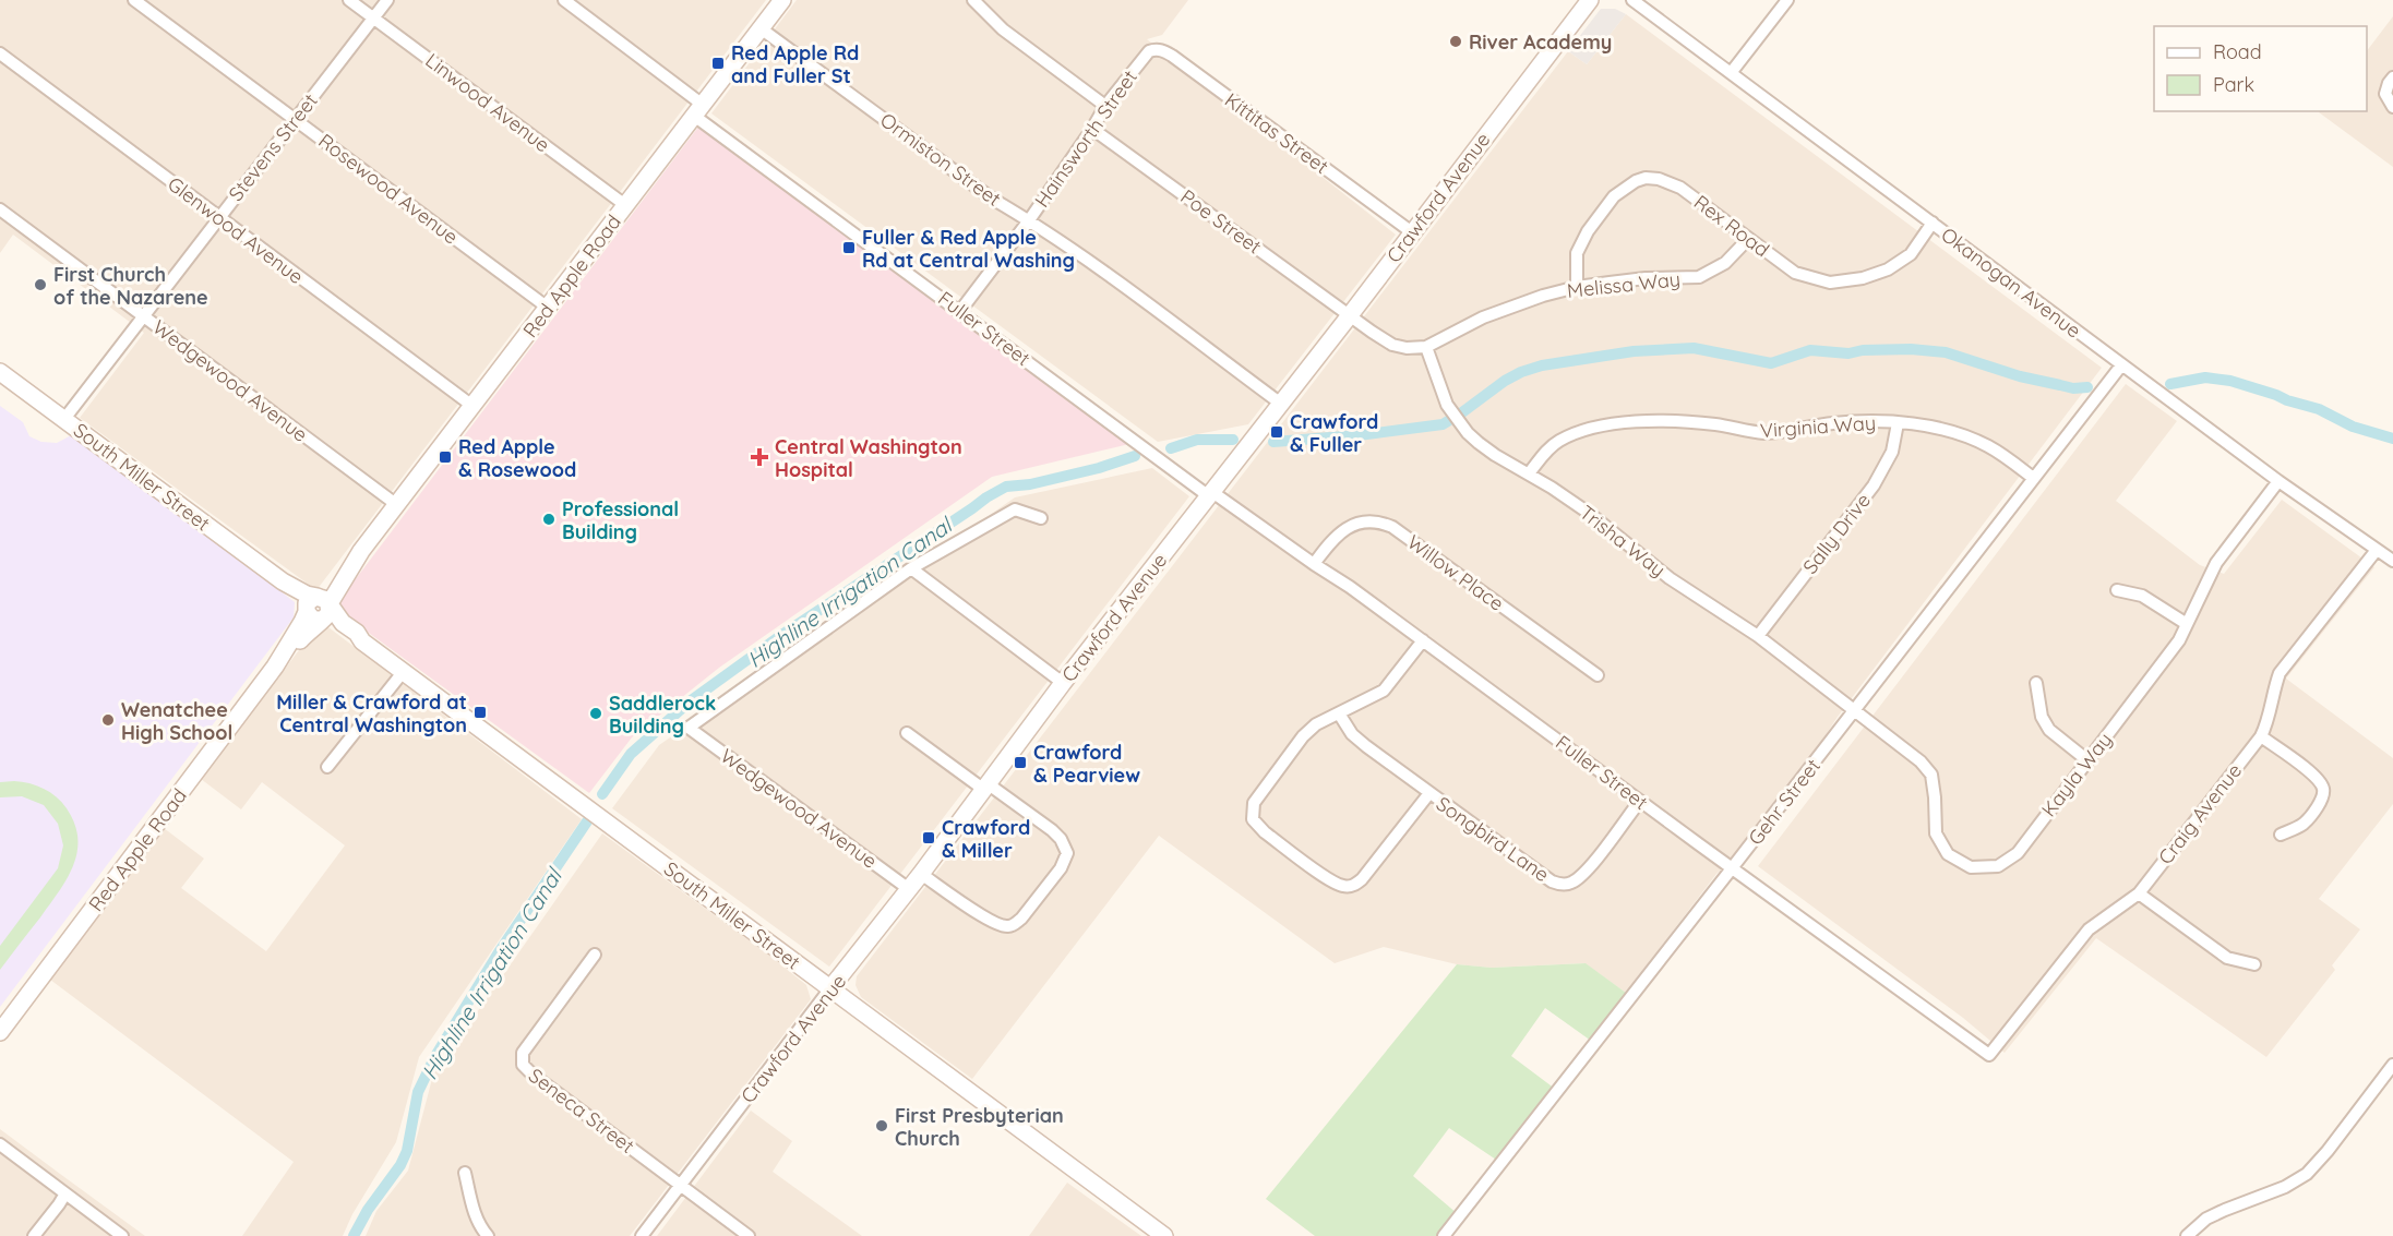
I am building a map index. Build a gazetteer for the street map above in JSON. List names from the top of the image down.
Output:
{
  "streets": {
    "street": [
      "Linwood Avenue",
      "Kittitas Street",
      "Hainsworth Street",
      "Stevens Street",
      "Ormiston Street",
      "Rosewood Avenue",
      "Crawford Avenue",
      "Poe Street",
      "Rex Road",
      "Glenwood Avenue",
      "Red Apple Road",
      "Okanogan Avenue",
      "Melissa Way",
      "Fuller Street",
      "Wedgewood Avenue",
      "Virginia Way",
      "South Miller Street",
      "Sally Drive",
      "Trisha Way",
      "Willow Place",
      "Kayla Way",
      "Gehr Street",
      "Craig Avenue",
      "Songbird Lane",
      "Seneca Street"
    ]
  },
  "crossings": [
    ["Linwood Avenue", "Stevens Street"],
    ["Linwood Avenue", "Red Apple Road"],
    ["Kittitas Street", "Hainsworth Street"],
    ["Kittitas Street", "Crawford Avenue"],
    ["Hainsworth Street", "Ormiston Street"],
    ["Hainsworth Street", "Poe Street"],
    ["Hainsworth Street", "Fuller Street"],
    ["Stevens Street", "Rosewood Avenue"],
    ["Stevens Street", "Glenwood Avenue"],
    ["Stevens Street", "Wedgewood Avenue"],
    ["Stevens Street", "South Miller Street"],
    ["Ormiston Street", "Crawford Avenue"],
    ["Ormiston Street", "Red Apple Road"],
    ["Rosewood Avenue", "Red Apple Road"],
    ["Crawford Avenue", "Poe Street"],
    ["Crawford Avenue", "Melissa Way"],
    ["Crawford Avenue", "Fuller Street"],
    ["Crawford Avenue", "Wedgewood Avenue"],
    ["Crawford Avenue", "South Miller Street"],
    ["Crawford Avenue", "Seneca Street"],
    ["Poe Street", "Melissa Way"],
    ["Rex Road", "Okanogan Avenue"],
    ["Rex Road", "Melissa Way"],
    ["Glenwood Avenue", "Red Apple Road"],
    ["Red Apple Road", "Fuller Street"],
    ["Red Apple Road", "Wedgewood Avenue"],
    ["Red Apple Road", "South Miller Street"],
    ["Okanogan Avenue", "Kayla Way"],
    ["Okanogan Avenue", "Gehr Street"],
    ["Okanogan Avenue", "Craig Avenue"],
    ["Melissa Way", "Trisha Way"],
    ["Fuller Street", "Willow Place"],
    ["Fuller Street", "Gehr Street"],
    ["Fuller Street", "Craig Avenue"],
    ["Fuller Street", "Songbird Lane"],
    ["Virginia Way", "Sally Drive"],
    ["Virginia Way", "Trisha Way"],
    ["Virginia Way", "Gehr Street"],
    ["Sally Drive", "Trisha Way"],
    ["Trisha Way", "Kayla Way"],
    ["Trisha Way", "Gehr Street"],
    ["Kayla Way", "Gehr Street"]
  ],
  "water": ["Highline Irrigation Canal"],
  "places": {
    "other": [
      "River Academy",
      "First Church of the Nazarene",
      "Professional Building",
      "Saddlerock Building",
      "Wenatchee High School",
      "First Presbyterian Church"
    ],
    "transit": [
      "Red Apple Rd and Fuller St",
      "Fuller & Red Apple Rd at Central Washing",
      "Crawford & Fuller",
      "Red Apple & Rosewood",
      "Miller & Crawford at Central Washington",
      "Crawford & Pearview",
      "Crawford & Miller"
    ],
    "health": ["Central Washington Hospital"]
  },
  "legend": ["Road", "Park"]
}
